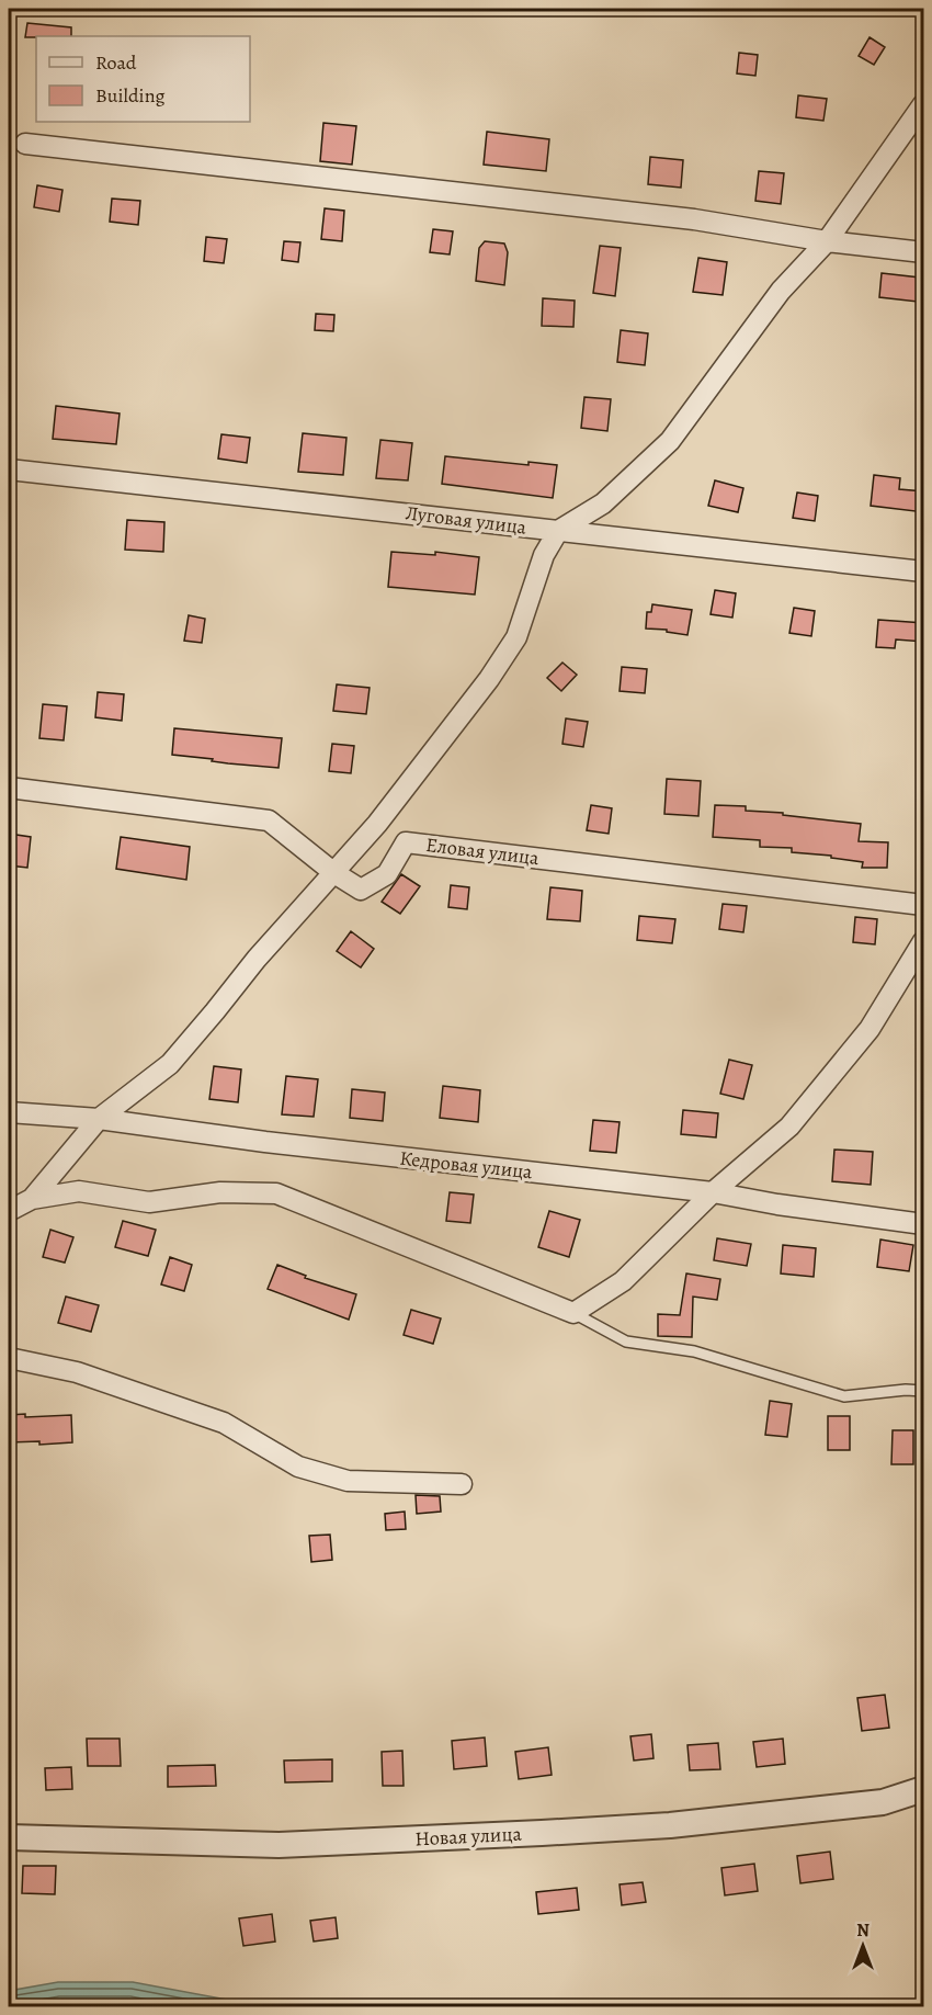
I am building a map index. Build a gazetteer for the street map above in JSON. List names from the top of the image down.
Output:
{
  "streets": {
    "street": [
      "Луговая улица",
      "Еловая улица",
      "Кедровая улица",
      "Новая улица"
    ]
  },
  "legend": ["Road", "Building"],
  "north": "top"
}
